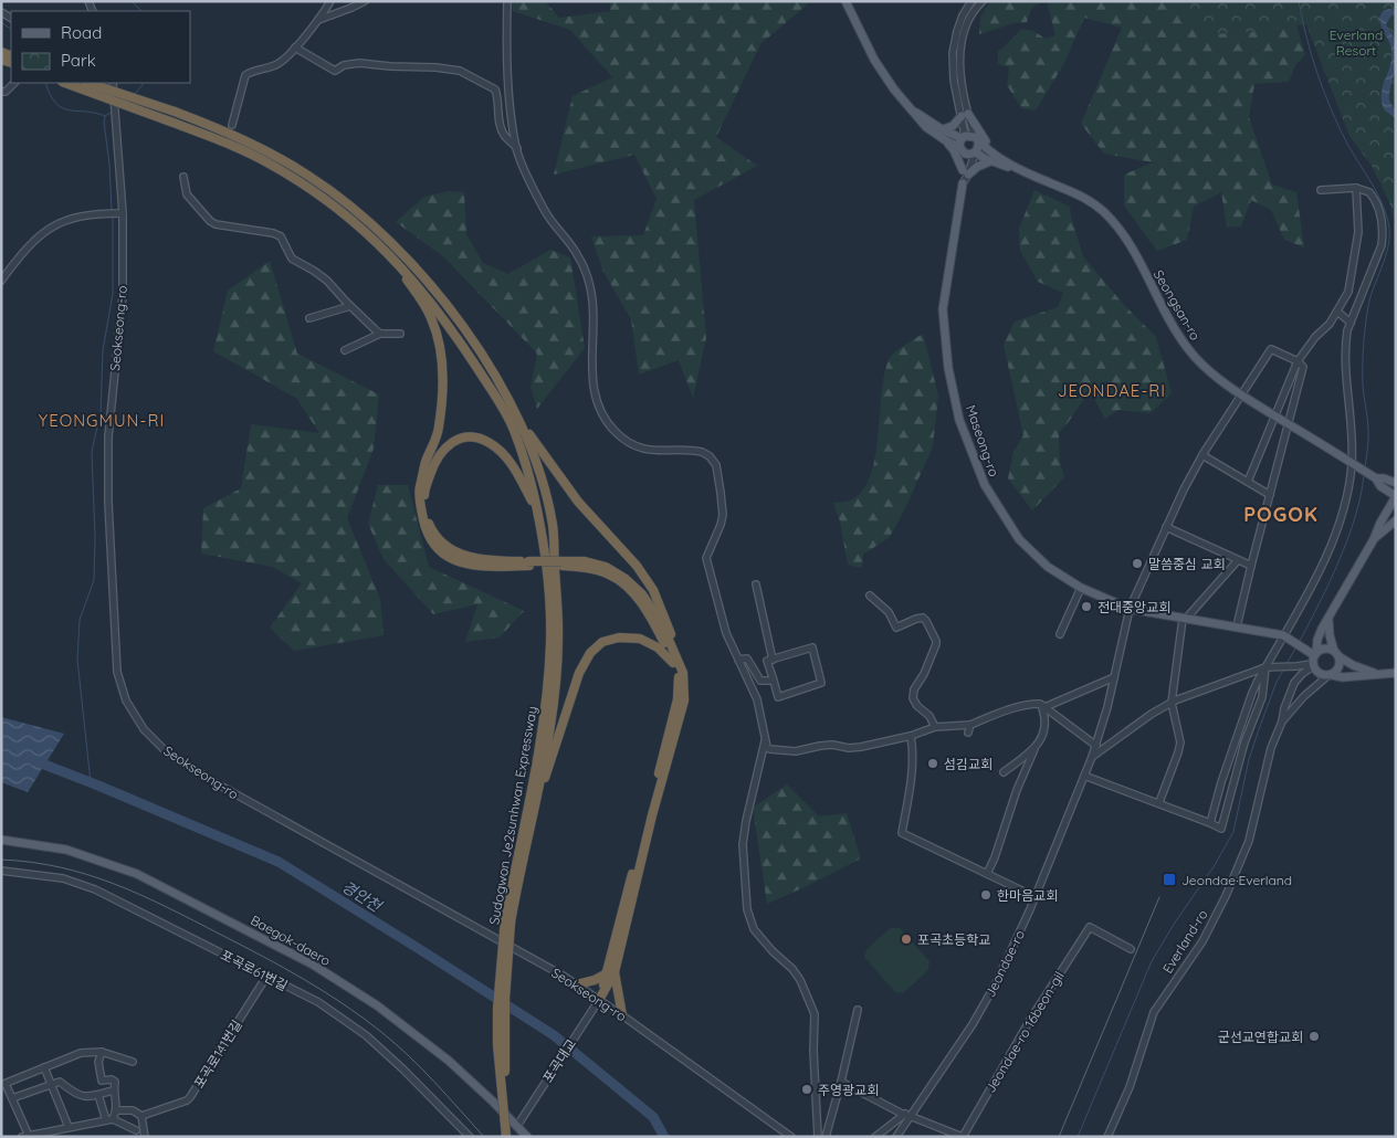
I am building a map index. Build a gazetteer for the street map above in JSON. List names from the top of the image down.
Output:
{
  "streets": {
    "highway": ["Sudogwon Je2sunhwan Expressway"],
    "main road": [
      "Seongsan-ro",
      "Maseong-ro",
      "Baegok-daero",
      "Everland-ro"
    ],
    "street": [
      "Seokseong-ro",
      "Jeondae-ro",
      "포곡로61번길",
      "Jeondae-ro 16beon-gil",
      "포곡로141번길",
      "포곡대교"
    ]
  },
  "crossings": [
    ["Seongsan-ro", "Jeondae-ro"],
    ["Seokseong-ro", "포곡대교"],
    ["Maseong-ro", "Everland-ro"],
    ["Maseong-ro", "Jeondae-ro"],
    ["Baegok-daero", "포곡대교"],
    ["포곡로61번길", "포곡로141번길"]
  ],
  "districts": ["JEONDAE-RI", "YEONGMUN-RI", "POGOK"],
  "water": ["경안천"],
  "parks": ["Everland Resort"],
  "places": {
    "other": [
      "말씀중심 교회",
      "전대중앙교회",
      "섬김교회",
      "한마음교회",
      "포곡초등학교",
      "군선교연합교회",
      "주영광교회"
    ],
    "transit": ["Jeondae·Everland"]
  },
  "legend": ["Road", "Park"]
}
